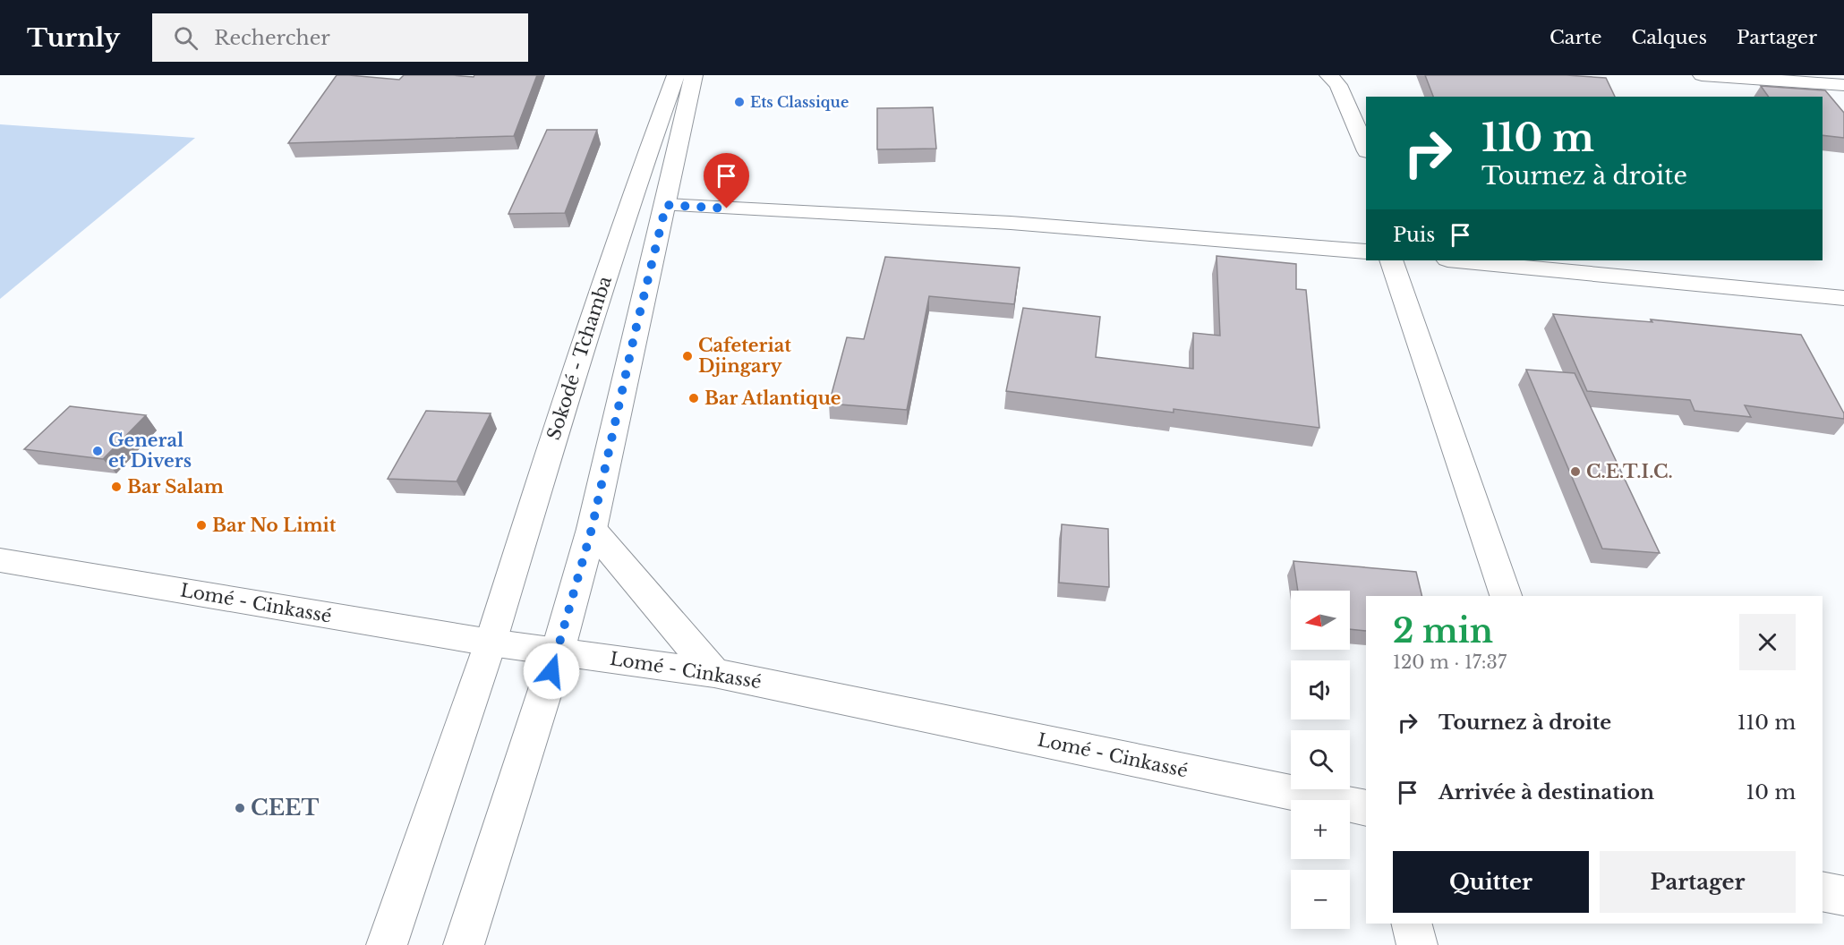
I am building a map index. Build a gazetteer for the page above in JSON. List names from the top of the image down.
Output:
{
  "streets": {
    "main road": ["Sokodé - Tchamba", "Lomé - Cinkassé"]
  },
  "crossings": [
    ["Sokodé - Tchamba", "Lomé - Cinkassé"]
  ],
  "places": [
    "Ets Classique",
    "Cafeteriat Djingary",
    "Bar Atlantique",
    "General et Divers",
    "C.E.T.I.C.",
    "Bar Salam",
    "Bar No Limit",
    "CEET"
  ],
  "north": "left",
  "page": {
    "header": "Turnly",
    "search": "Rechercher",
    "nav": ["Carte", "Calques", "Partager"],
    "turn": ["110 m", "Tournez à droite"],
    "then": "Puis",
    "map_buttons": ["+", "−"],
    "heading": ["2 min", "120 m · 17:37"],
    "list": [
      {
        "name": "Tournez à droite",
        "value": "110 m"
      },
      {
        "name": "Arrivée à destination",
        "value": "10 m"
      }
    ],
    "buttons": ["Quitter", "Partager"]
  }
}
